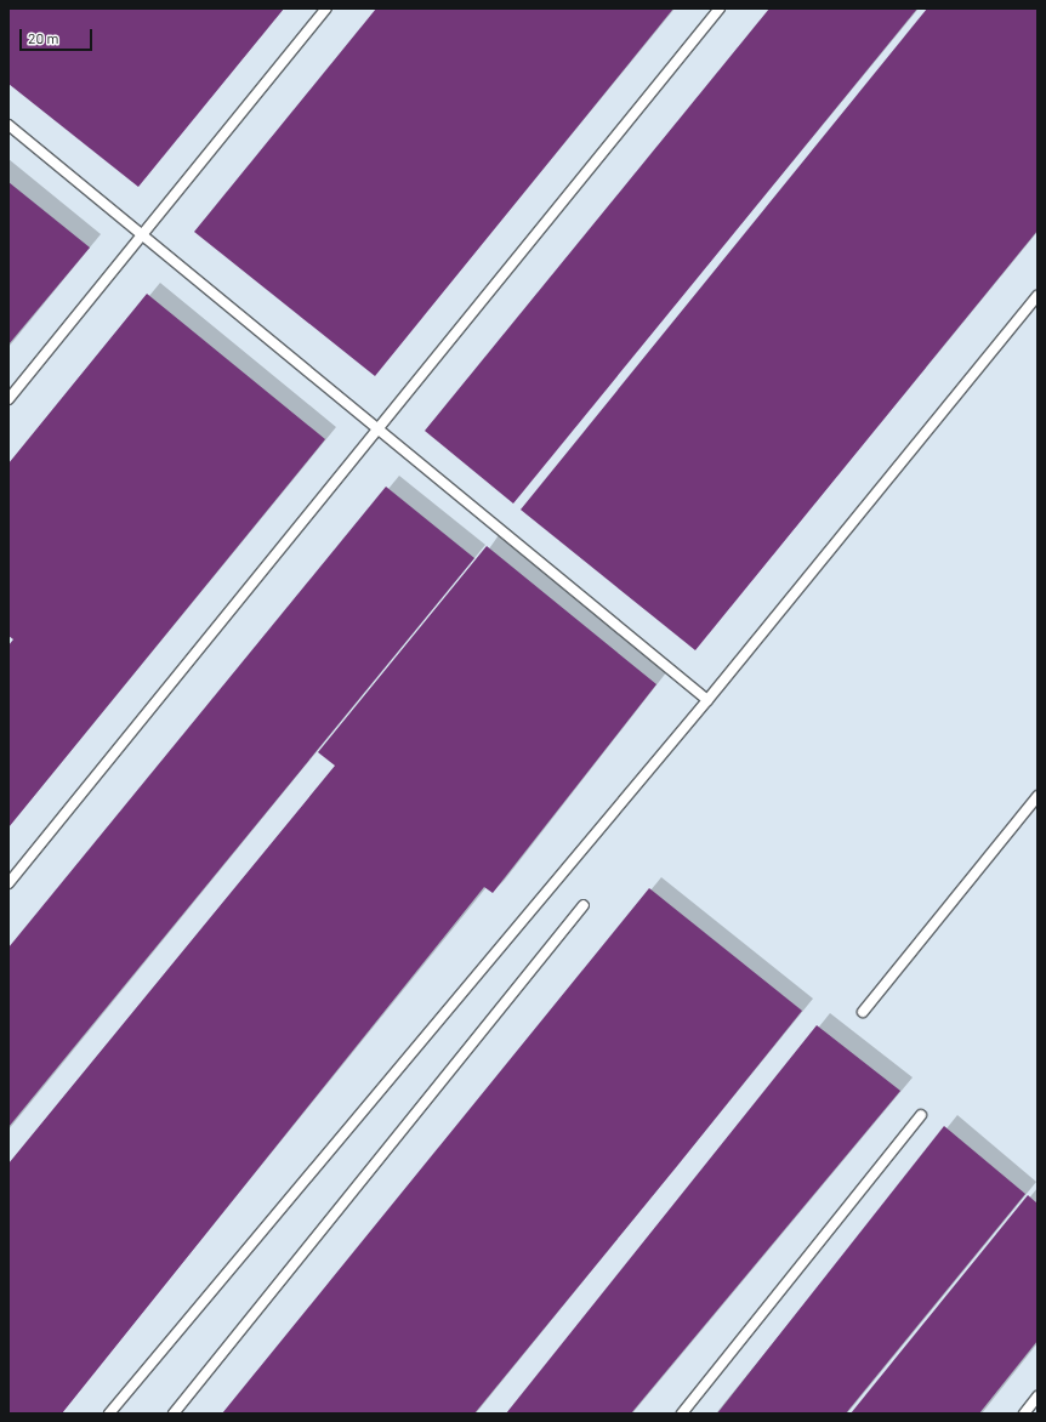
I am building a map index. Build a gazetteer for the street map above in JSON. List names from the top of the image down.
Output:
{
  "scale_bar": "20 m"
}
